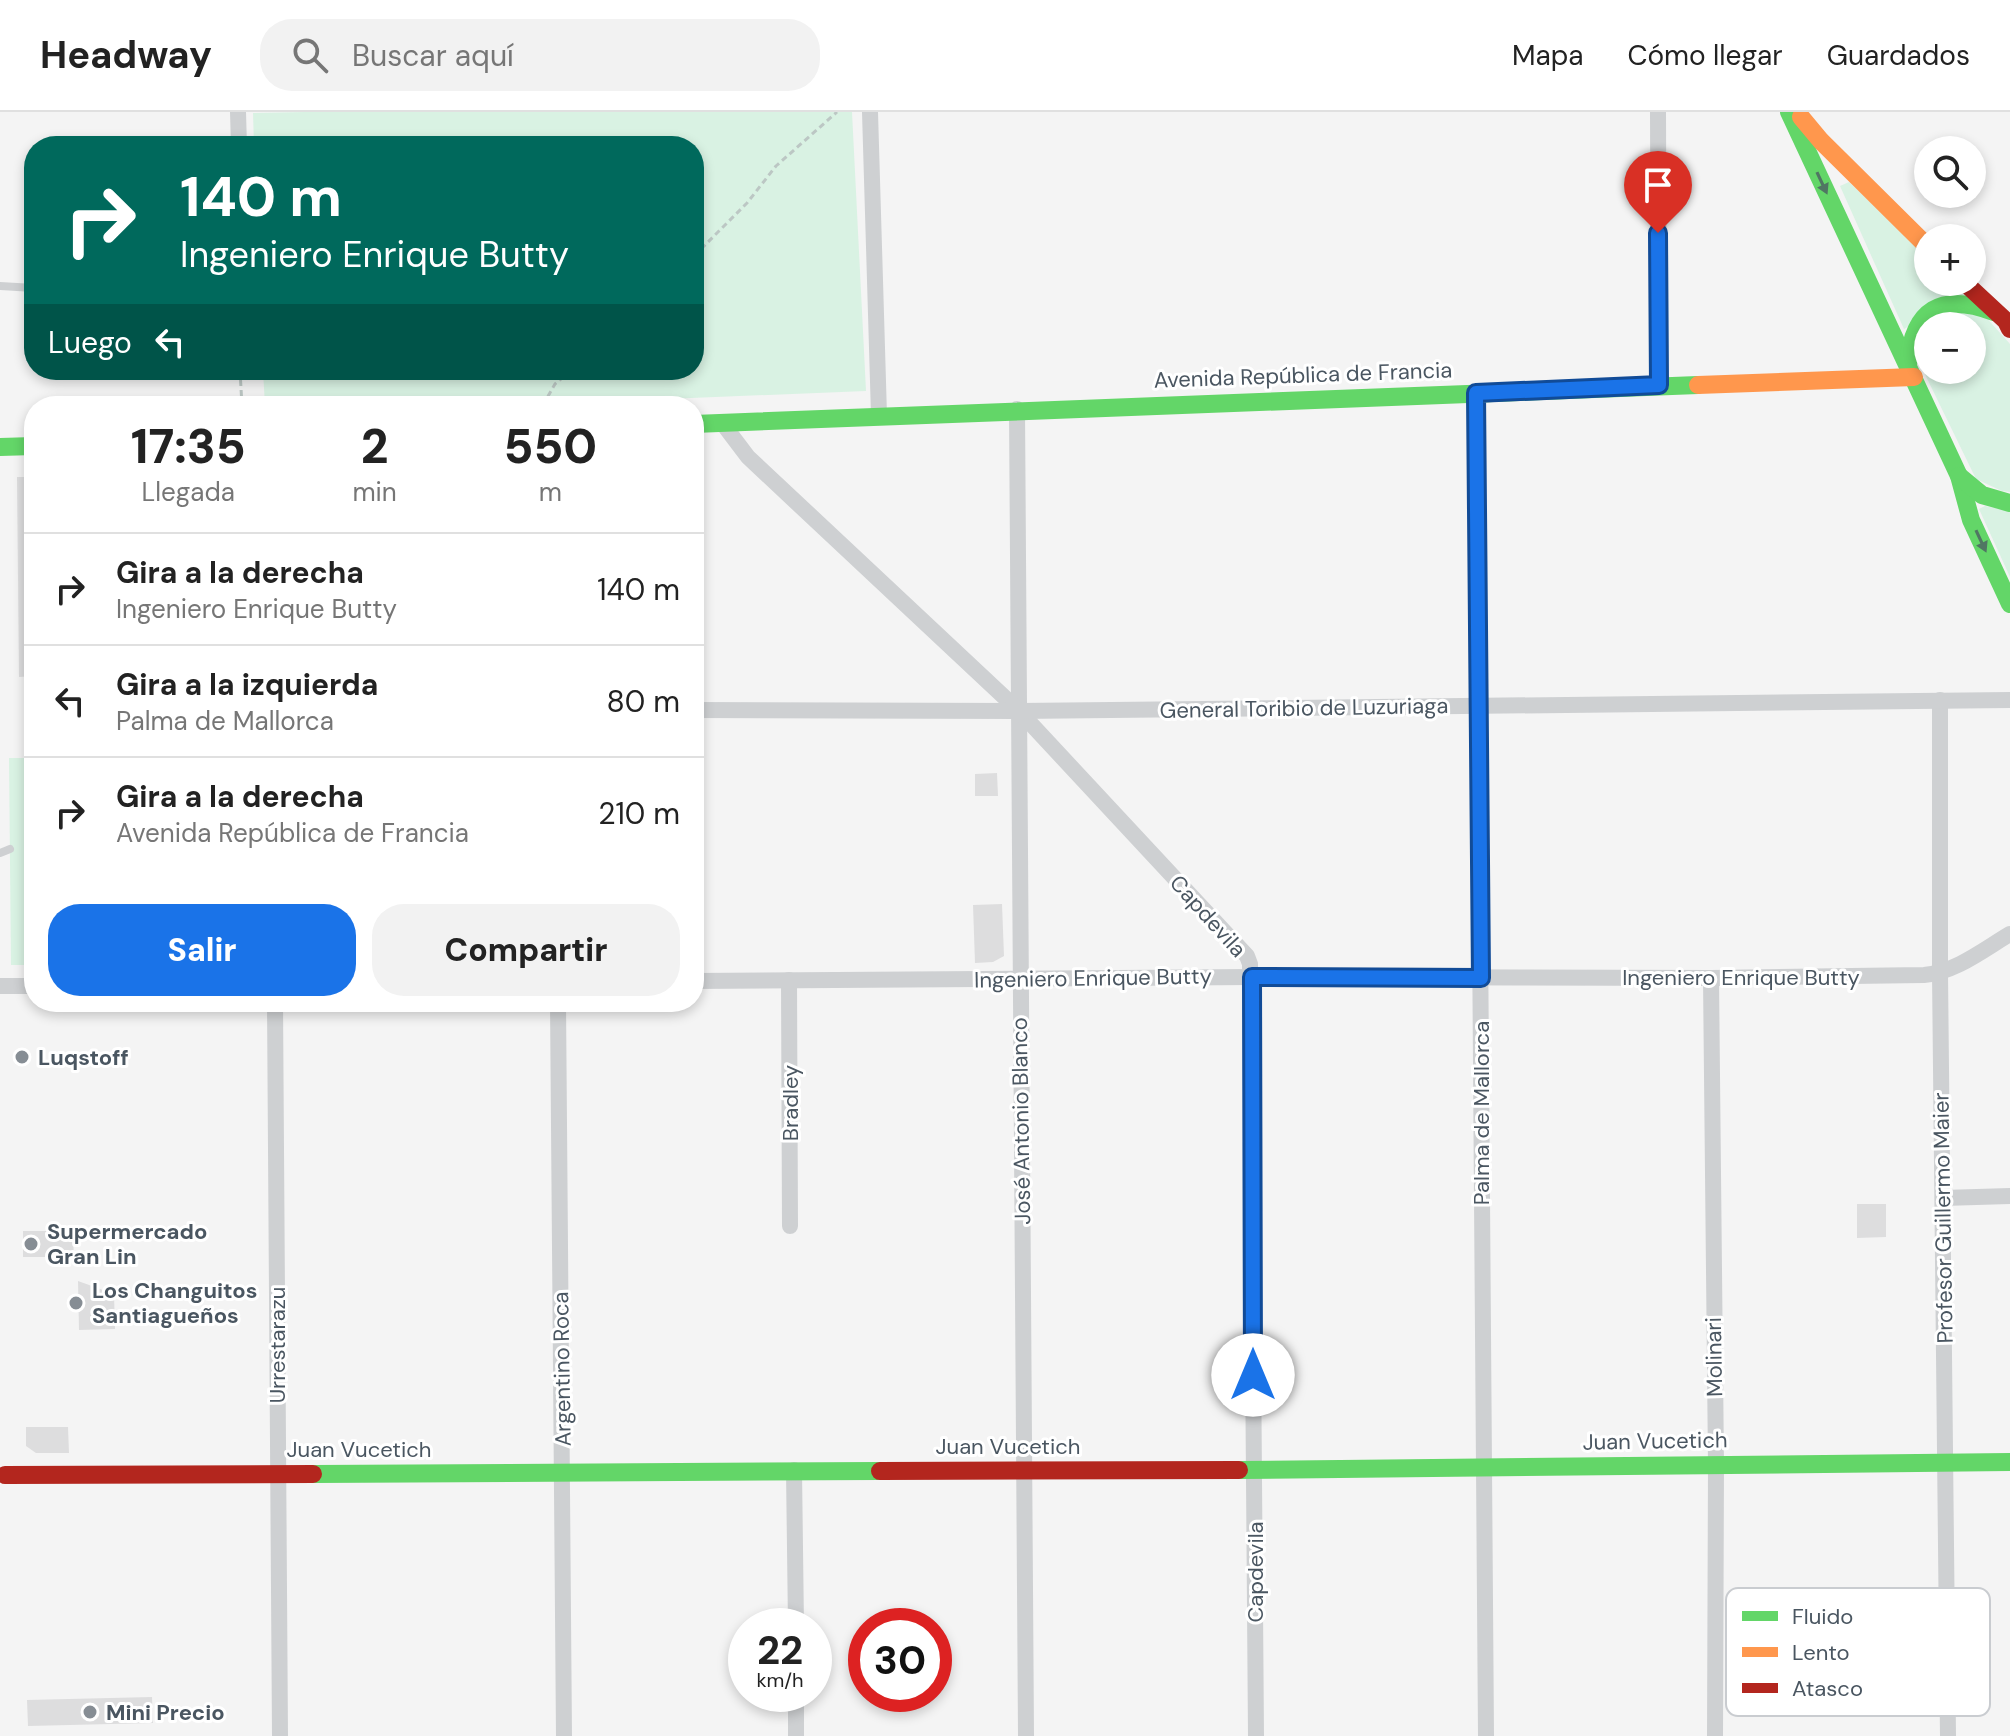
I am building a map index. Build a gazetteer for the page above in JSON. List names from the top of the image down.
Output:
{
  "streets": {
    "main road": ["Avenida República de Francia", "Juan Vucetich"],
    "street": [
      "General Toribio de Luzuriaga",
      "Capdevila",
      "Ingeniero Enrique Butty",
      "Bradley",
      "Palma de Mallorca",
      "José Antonio Blanco",
      "Profesor Guillermo Maier",
      "Urrestarazu",
      "Molinari",
      "Argentino Roca"
    ]
  },
  "crossings": [
    ["Avenida República de Francia", "Capdevila"],
    ["Avenida República de Francia", "Palma de Mallorca"],
    ["Avenida República de Francia", "José Antonio Blanco"],
    ["General Toribio de Luzuriaga", "Capdevila"],
    ["General Toribio de Luzuriaga", "Palma de Mallorca"],
    ["General Toribio de Luzuriaga", "José Antonio Blanco"],
    ["General Toribio de Luzuriaga", "Profesor Guillermo Maier"],
    ["Capdevila", "Ingeniero Enrique Butty"],
    ["Capdevila", "José Antonio Blanco"],
    ["Capdevila", "Juan Vucetich"],
    ["Ingeniero Enrique Butty", "Bradley"],
    ["Ingeniero Enrique Butty", "Palma de Mallorca"],
    ["Ingeniero Enrique Butty", "José Antonio Blanco"],
    ["Ingeniero Enrique Butty", "Profesor Guillermo Maier"],
    ["Ingeniero Enrique Butty", "Molinari"],
    ["Palma de Mallorca", "Juan Vucetich"],
    ["José Antonio Blanco", "Juan Vucetich"],
    ["Profesor Guillermo Maier", "Juan Vucetich"],
    ["Urrestarazu", "Juan Vucetich"],
    ["Molinari", "Juan Vucetich"],
    ["Argentino Roca", "Juan Vucetich"]
  ],
  "places": [
    "Luqstoff",
    "Supermercado Gran Lin",
    "Los Changuitos Santiagueños",
    "Mini Precio"
  ],
  "legend": ["Fluido", "Lento", "Atasco"],
  "page": {
    "header": "Headway",
    "search": "Buscar aquí",
    "nav": ["Mapa", "Cómo llegar", "Guardados"],
    "map_buttons": ["+", "−"],
    "turn": ["140 m", "Ingeniero Enrique Butty"],
    "then": "Luego",
    "eta": [
      "17:35",
      "Llegada",
      "2",
      "min",
      "550",
      "m"
    ],
    "list": [
      {
        "name": "Gira a la derecha",
        "note": "Ingeniero Enrique Butty",
        "value": "140 m"
      },
      {
        "name": "Gira a la izquierda",
        "note": "Palma de Mallorca",
        "value": "80 m"
      },
      {
        "name": "Gira a la derecha",
        "note": "Avenida República de Francia",
        "value": "210 m"
      }
    ],
    "buttons": ["Salir", "Compartir"],
    "speed": "22 km/h",
    "limit": "30"
  }
}
